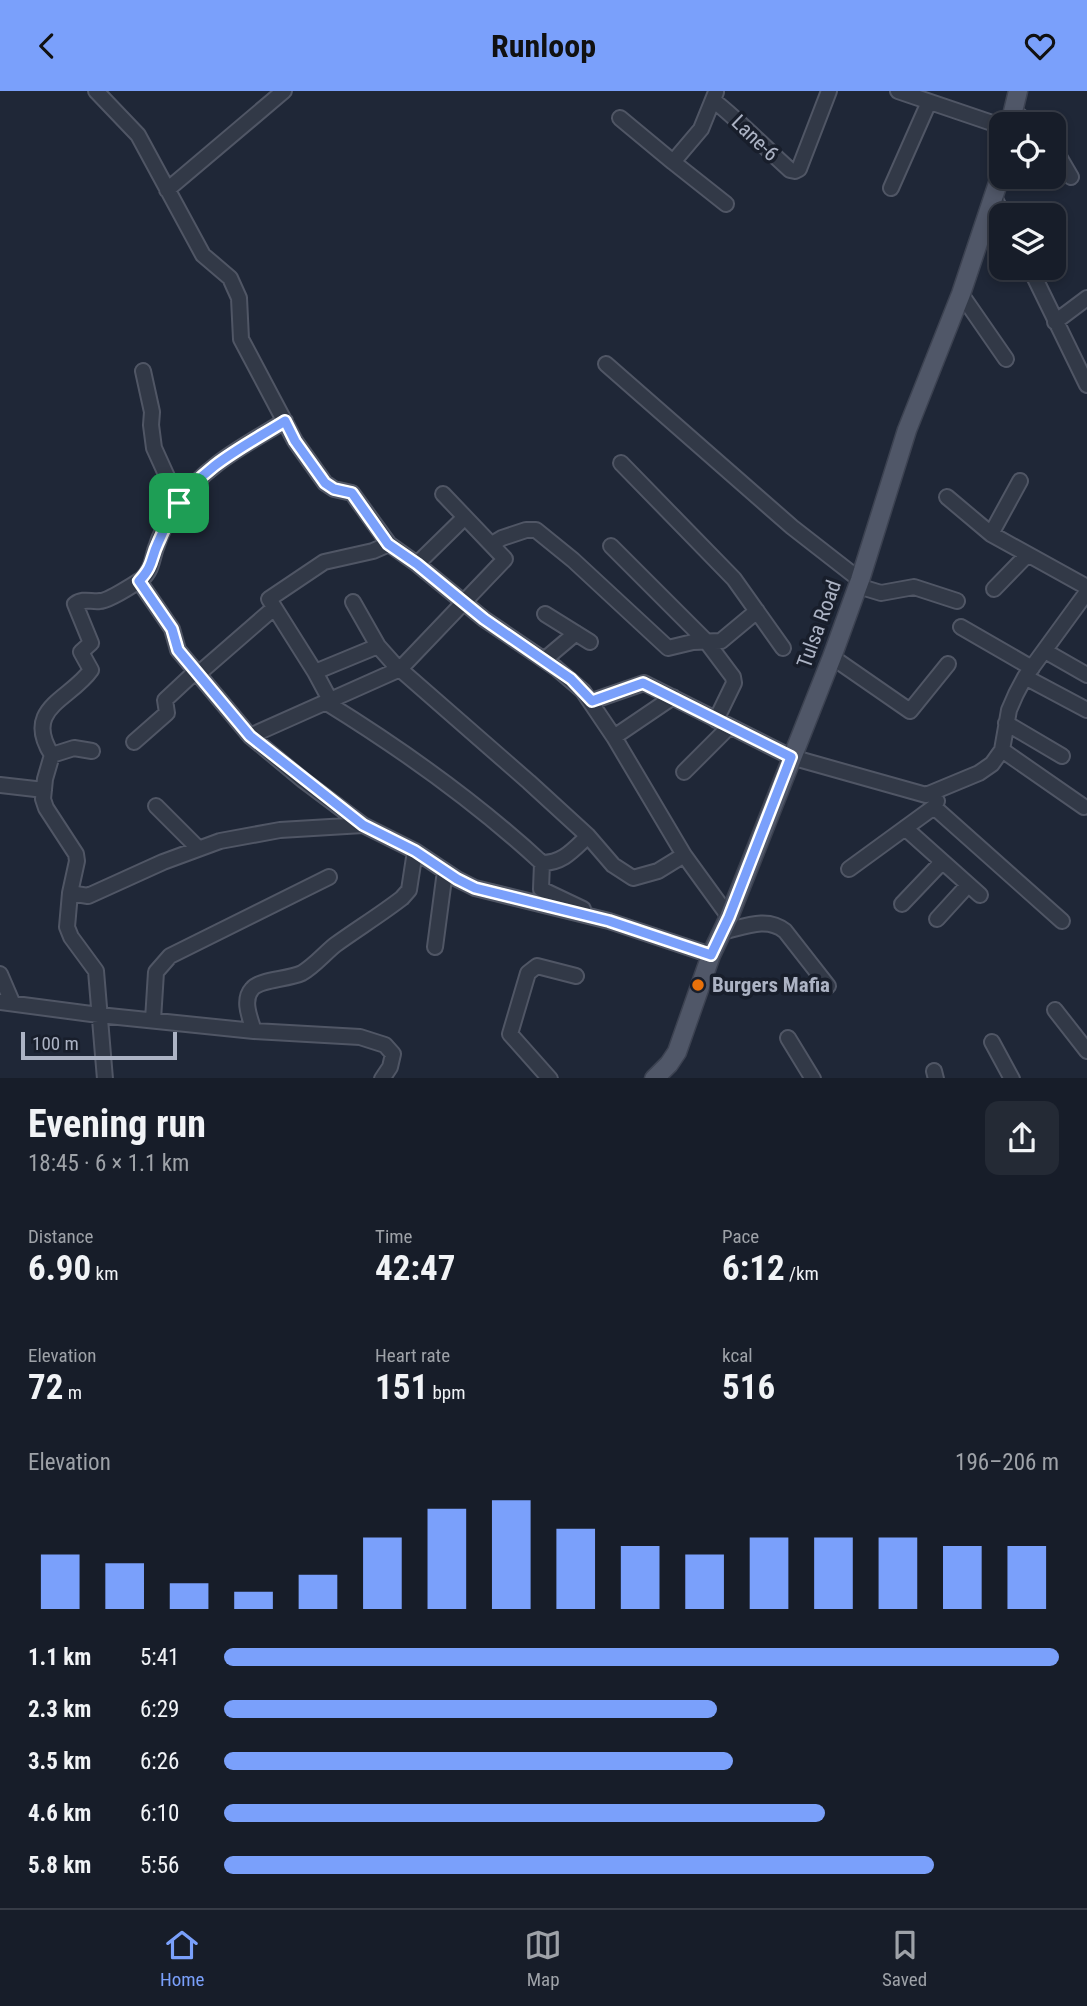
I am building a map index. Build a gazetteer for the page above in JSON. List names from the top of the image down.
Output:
{
  "streets": {
    "main road": ["Tulsa Road"],
    "street": ["Lane-6"]
  },
  "places": ["Burgers Mafia"],
  "scale_bar": "100 m",
  "page": {
    "header": "Runloop",
    "scale": "100 m",
    "heading": ["Evening run", "18:45 · 6 × 1.1 km"],
    "stats": [
      ["Distance", "6.90 km"],
      ["Time", "42:47"],
      ["Pace", "6:12 /km"],
      ["Elevation", "72 m"],
      ["Heart rate", "151 bpm"],
      ["kcal", "516"]
    ],
    "chart": ["Elevation", "196–206 m"],
    "list": [
      {
        "name": "1.1 km",
        "note": "5:41"
      },
      {
        "name": "2.3 km",
        "note": "6:29"
      },
      {
        "name": "3.5 km",
        "note": "6:26"
      },
      {
        "name": "4.6 km",
        "note": "6:10"
      },
      {
        "name": "5.8 km",
        "note": "5:56"
      }
    ],
    "tabs": ["Home", "Map", "Saved"]
  }
}
